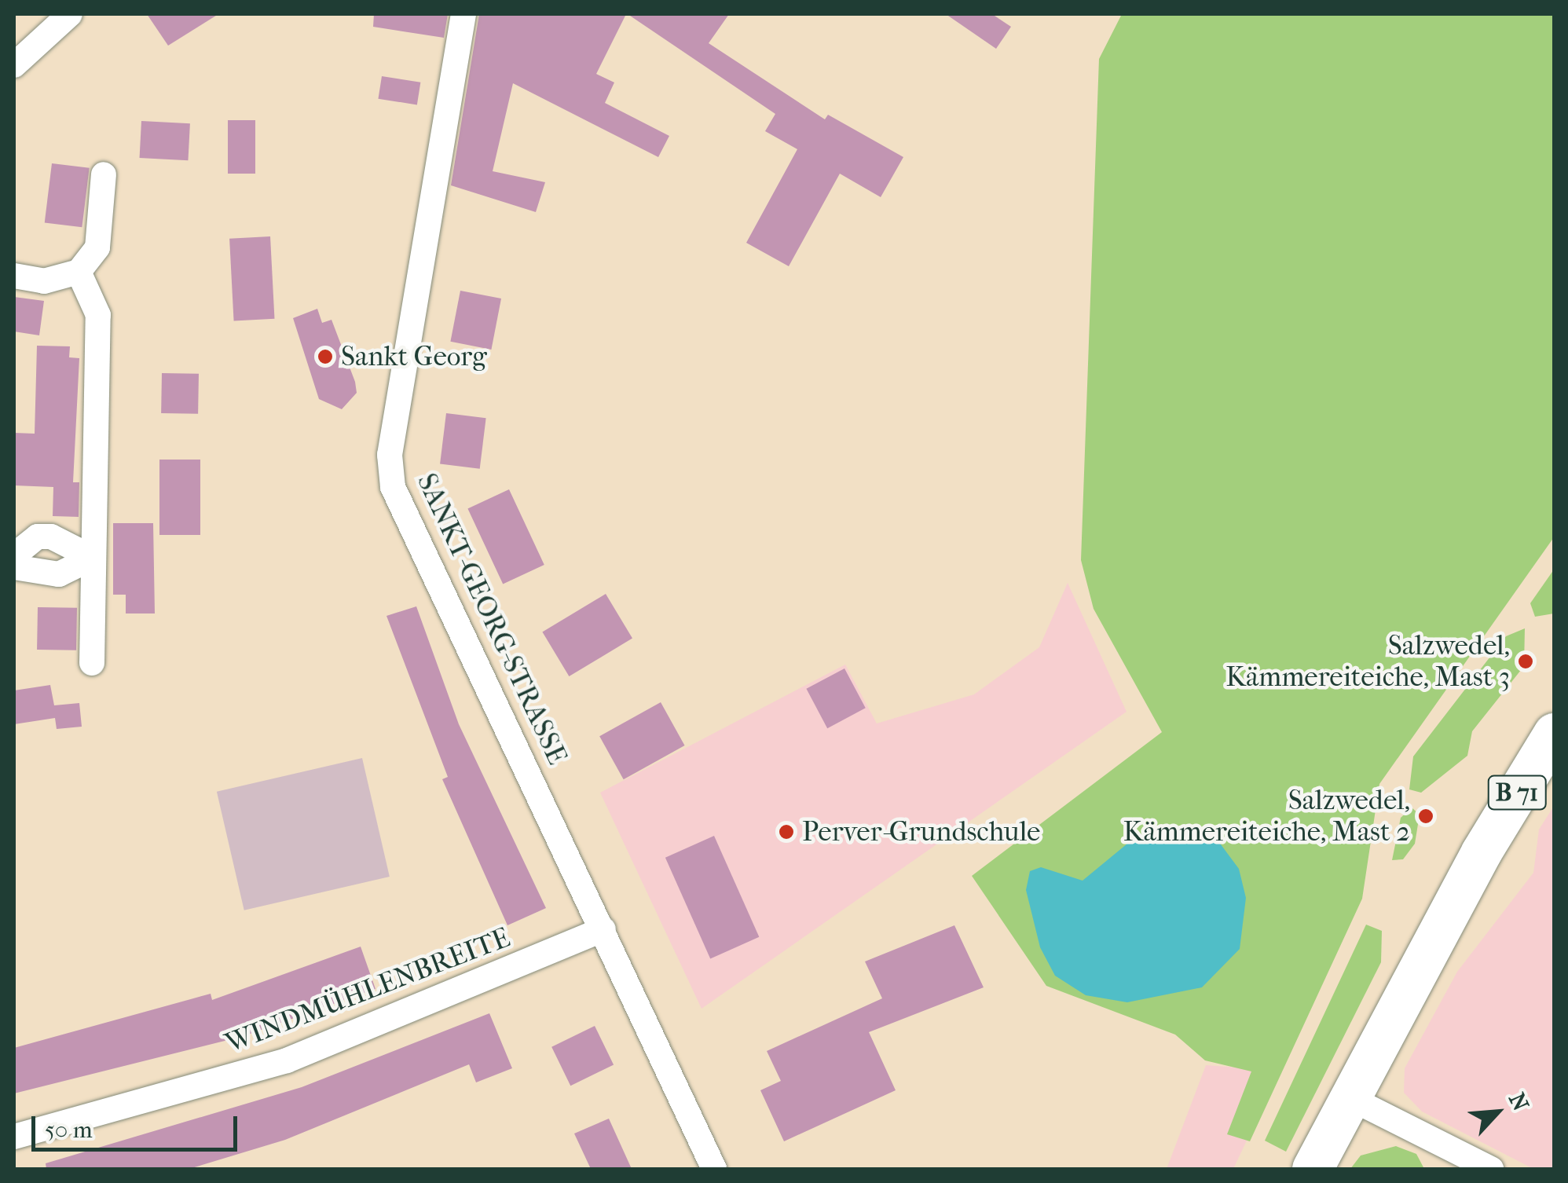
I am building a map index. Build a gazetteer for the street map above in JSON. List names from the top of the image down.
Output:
{
  "streets": {
    "main road": ["B 71"],
    "street": ["SANKT-GEORG-STRASSE", "WINDMÜHLENBREITE"]
  },
  "crossings": [
    ["SANKT-GEORG-STRASSE", "WINDMÜHLENBREITE"]
  ],
  "places": [
    "Sankt Georg",
    "Salzwedel, Kämmereiteiche, Mast 3",
    "Salzwedel, Kämmereiteiche, Mast 2",
    "Perver-Grundschule"
  ],
  "scale_bar": "50 m",
  "north": "top right"
}
